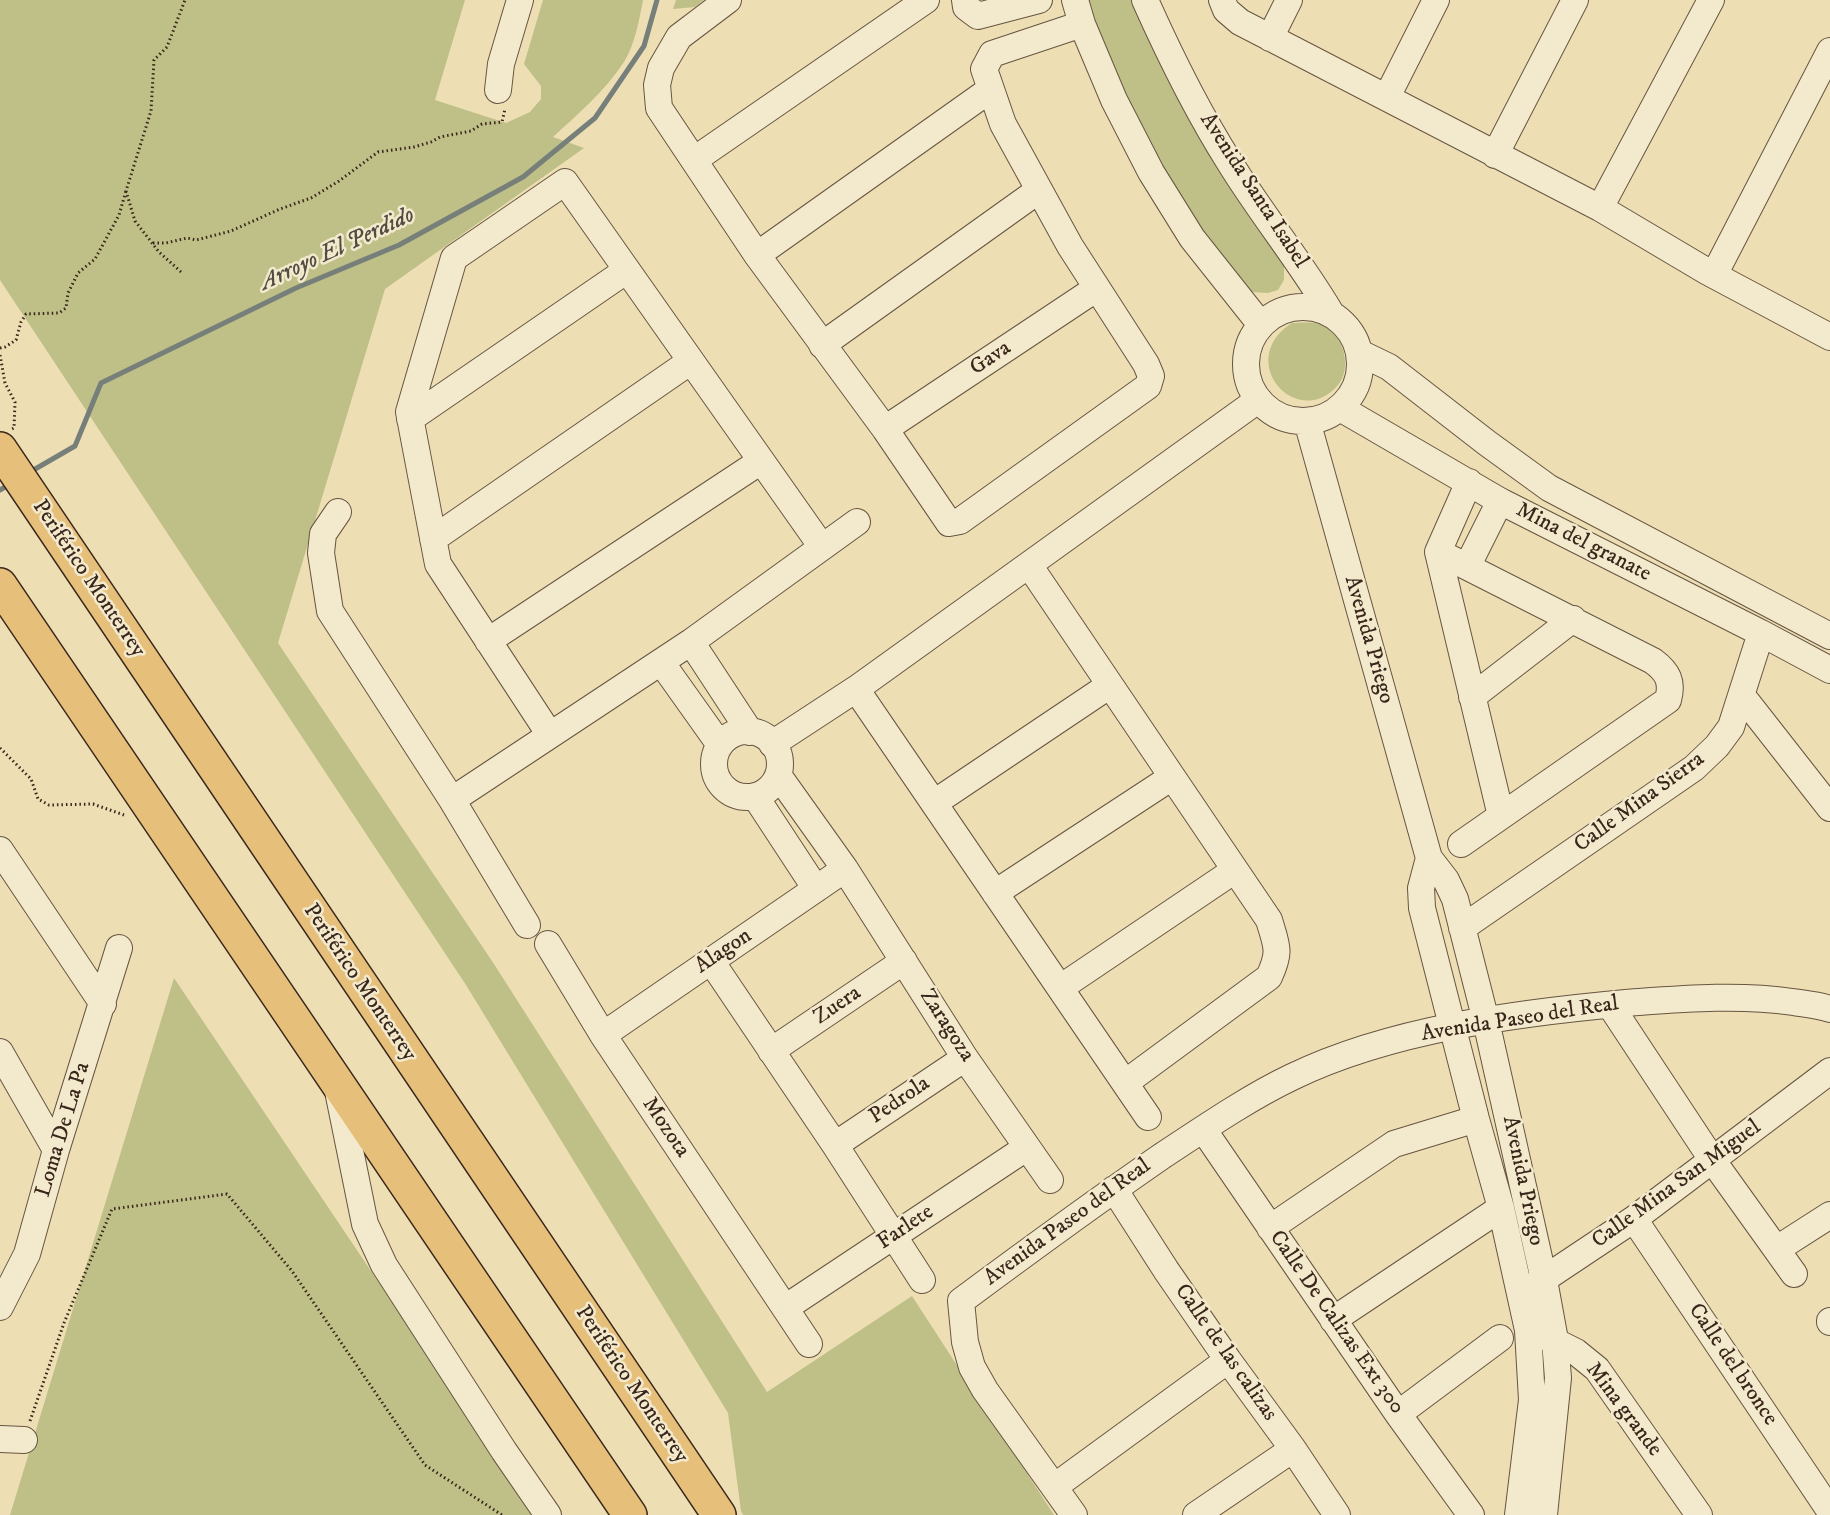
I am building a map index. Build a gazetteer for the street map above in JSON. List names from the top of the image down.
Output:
{
  "streets": {
    "highway": ["Periférico Monterrey"],
    "street": [
      "Avenida Santa Isabel",
      "Gava",
      "Mina del granate",
      "Avenida Priego",
      "Calle Mina Sierra",
      "Alagon",
      "Zuera",
      "Avenida Paseo del Real",
      "Zaragoza",
      "Pedrola",
      "Mozota",
      "Loma De La Pa",
      "Calle Mina San Miguel",
      "Farlete",
      "Calle De Calizas Ext 300",
      "Calle de las calizas",
      "Calle del bronce",
      "Mina grande"
    ]
  },
  "crossings": [
    ["Avenida Santa Isabel", "Mina del granate"],
    ["Avenida Santa Isabel", "Avenida Priego"],
    ["Mina del granate", "Avenida Priego"],
    ["Mina del granate", "Calle Mina Sierra"],
    ["Avenida Priego", "Calle Mina Sierra"],
    ["Avenida Priego", "Avenida Paseo del Real"],
    ["Avenida Priego", "Calle Mina San Miguel"],
    ["Avenida Priego", "Mina grande"],
    ["Alagon", "Zaragoza"],
    ["Alagon", "Mozota"],
    ["Zuera", "Zaragoza"],
    ["Avenida Paseo del Real", "Calle De Calizas Ext 300"],
    ["Avenida Paseo del Real", "Calle de las calizas"],
    ["Zaragoza", "Pedrola"],
    ["Zaragoza", "Farlete"],
    ["Mozota", "Farlete"],
    ["Calle Mina San Miguel", "Calle del bronce"]
  ],
  "water": ["Arroyo El Perdido"]
}
